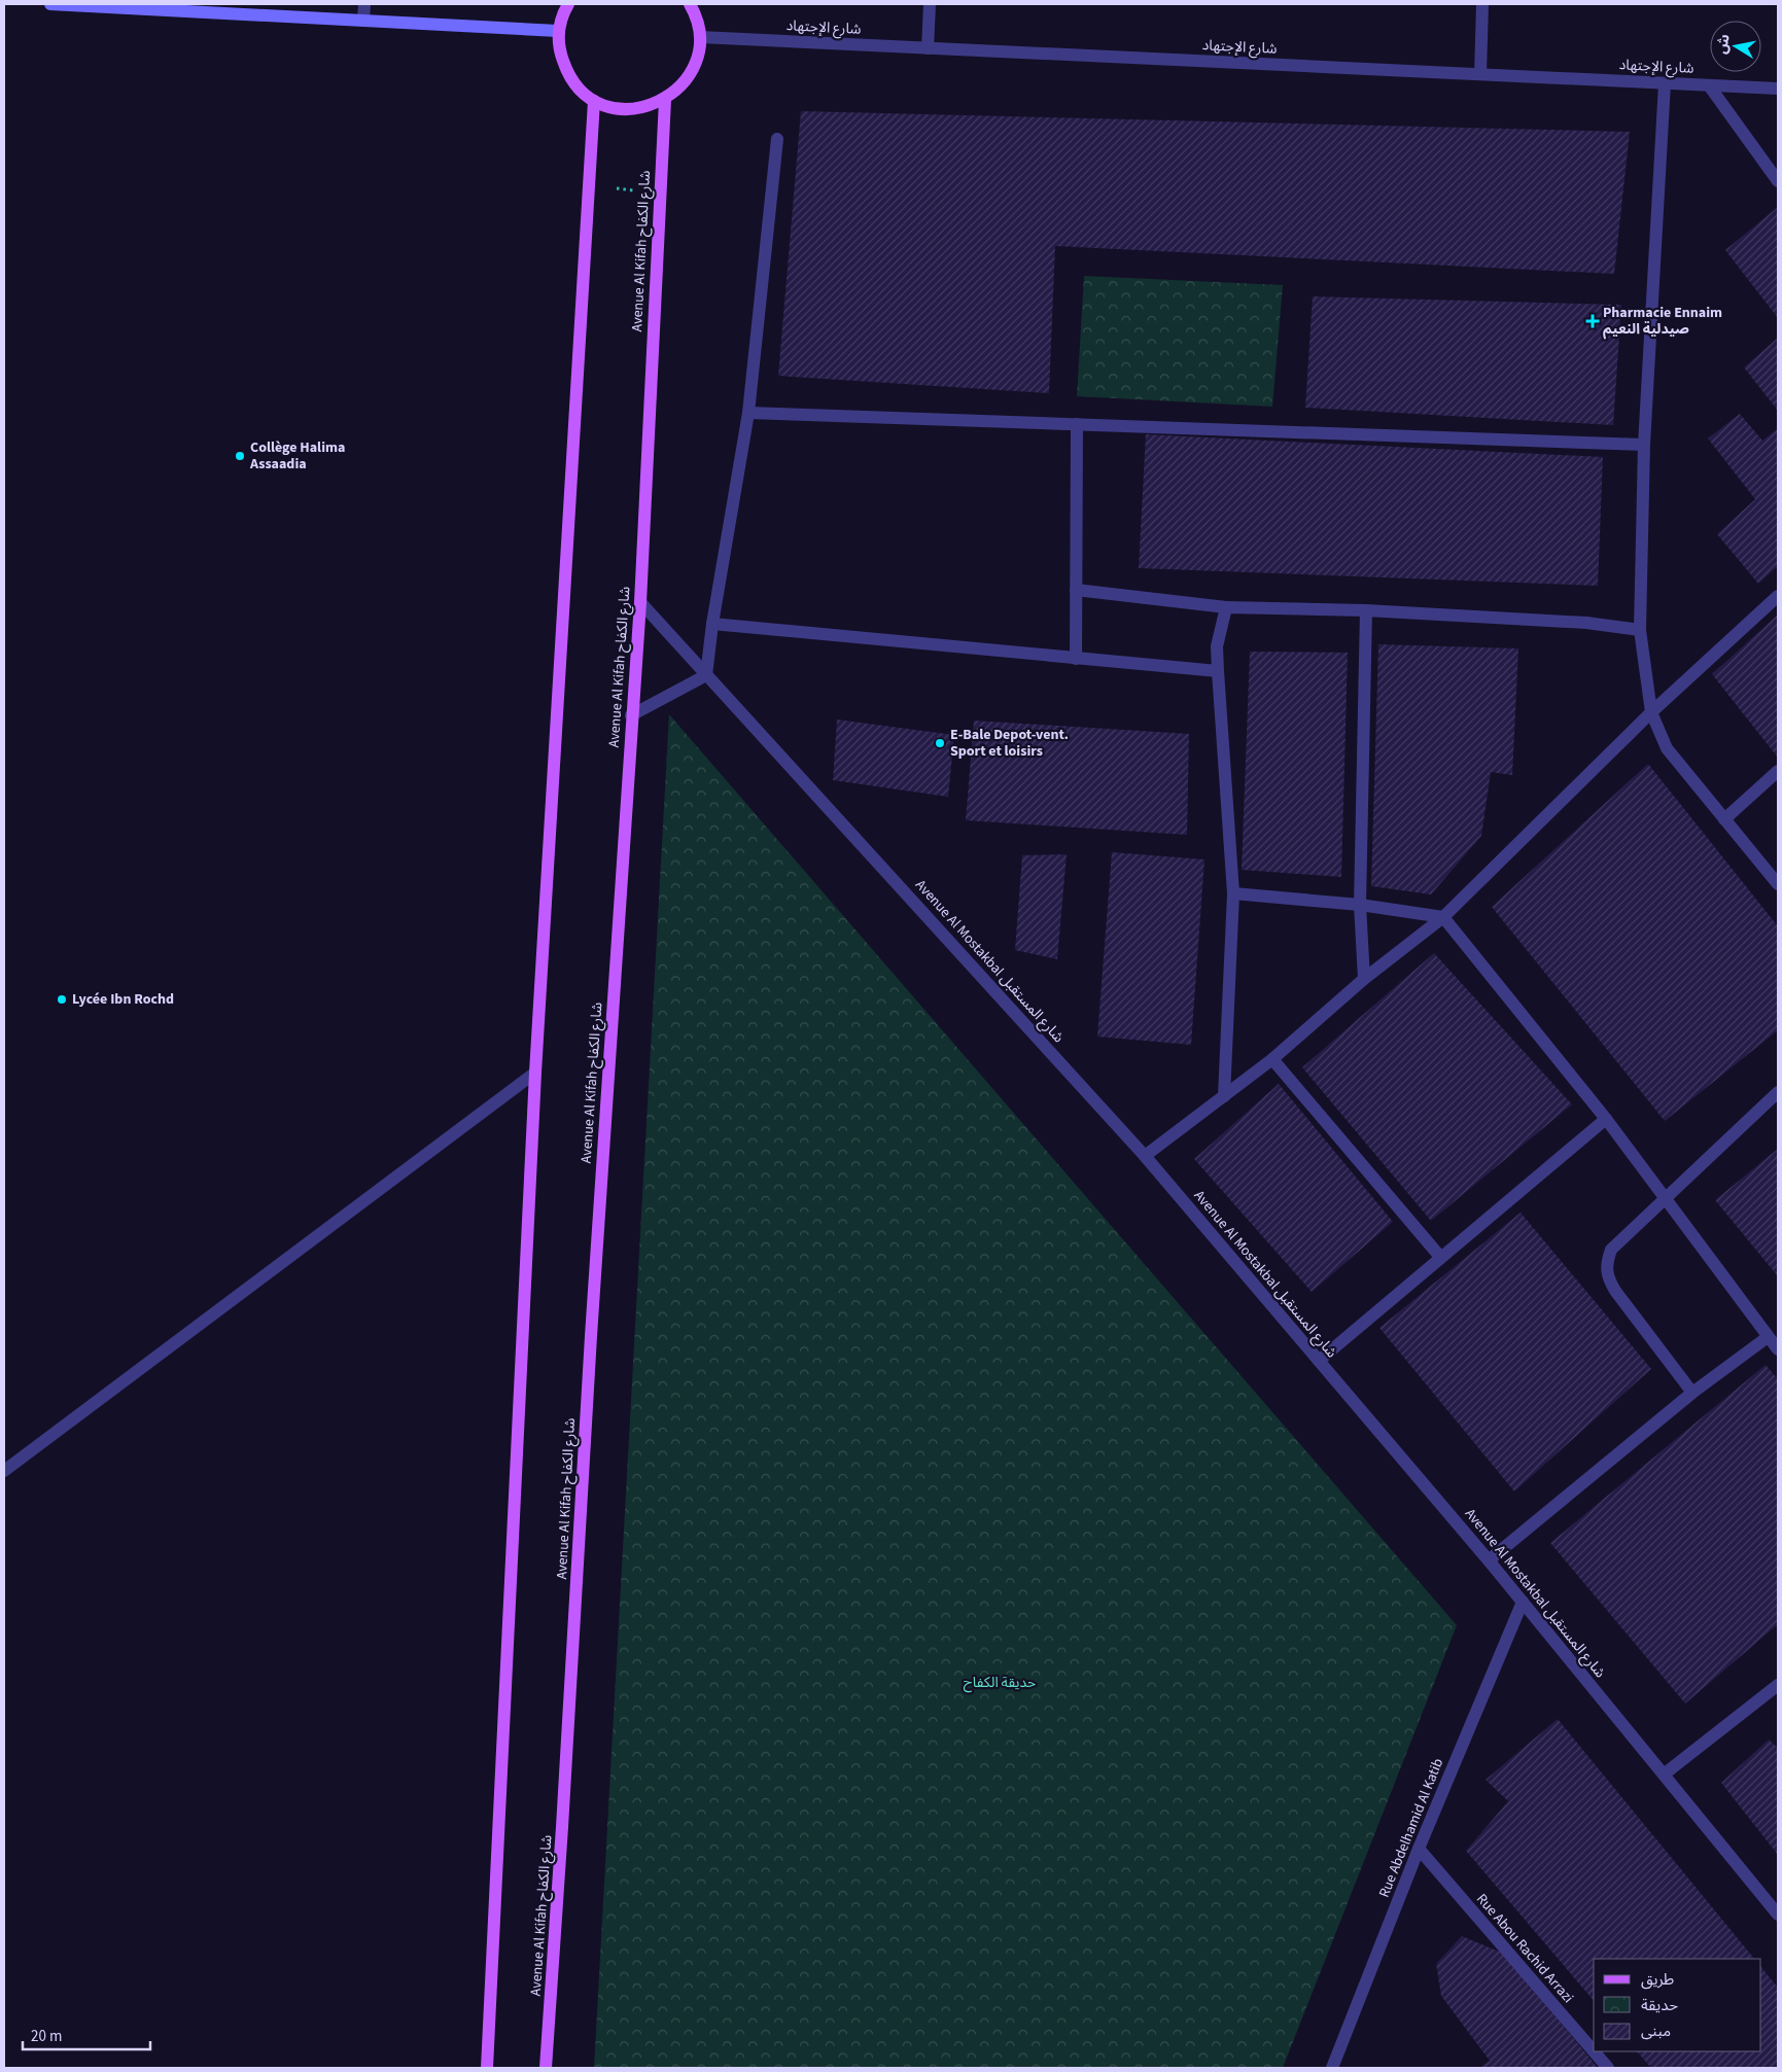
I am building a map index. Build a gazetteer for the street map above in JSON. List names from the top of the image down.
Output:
{
  "streets": {
    "main road": ["Avenue Al Kifah شارع الكفاح"],
    "street": [
      "شارع الإجتهاد",
      "Avenue Al Mostakbal شارع المستقبل",
      "Rue Abdelhamid Al Katib",
      "Rue Abou Rachid Arrazi"
    ]
  },
  "crossings": [
    ["Avenue Al Kifah شارع الكفاح", "Avenue Al Mostakbal شارع المستقبل"],
    ["Avenue Al Mostakbal شارع المستقبل", "Rue Abdelhamid Al Katib"],
    ["Rue Abdelhamid Al Katib", "Rue Abou Rachid Arrazi"]
  ],
  "parks": ["حديقة الكفاح"],
  "places": {
    "health": ["Pharmacie Ennaim صيدلية النعيم"],
    "other": ["Collège Halima Assaadia", "E-Bale Depot-vent. Sport et loisirs", "Lycée Ibn Rochd"]
  },
  "legend": ["طريق", "حديقة", "مبنى"],
  "scale_bar": "20 m",
  "north": "left"
}
